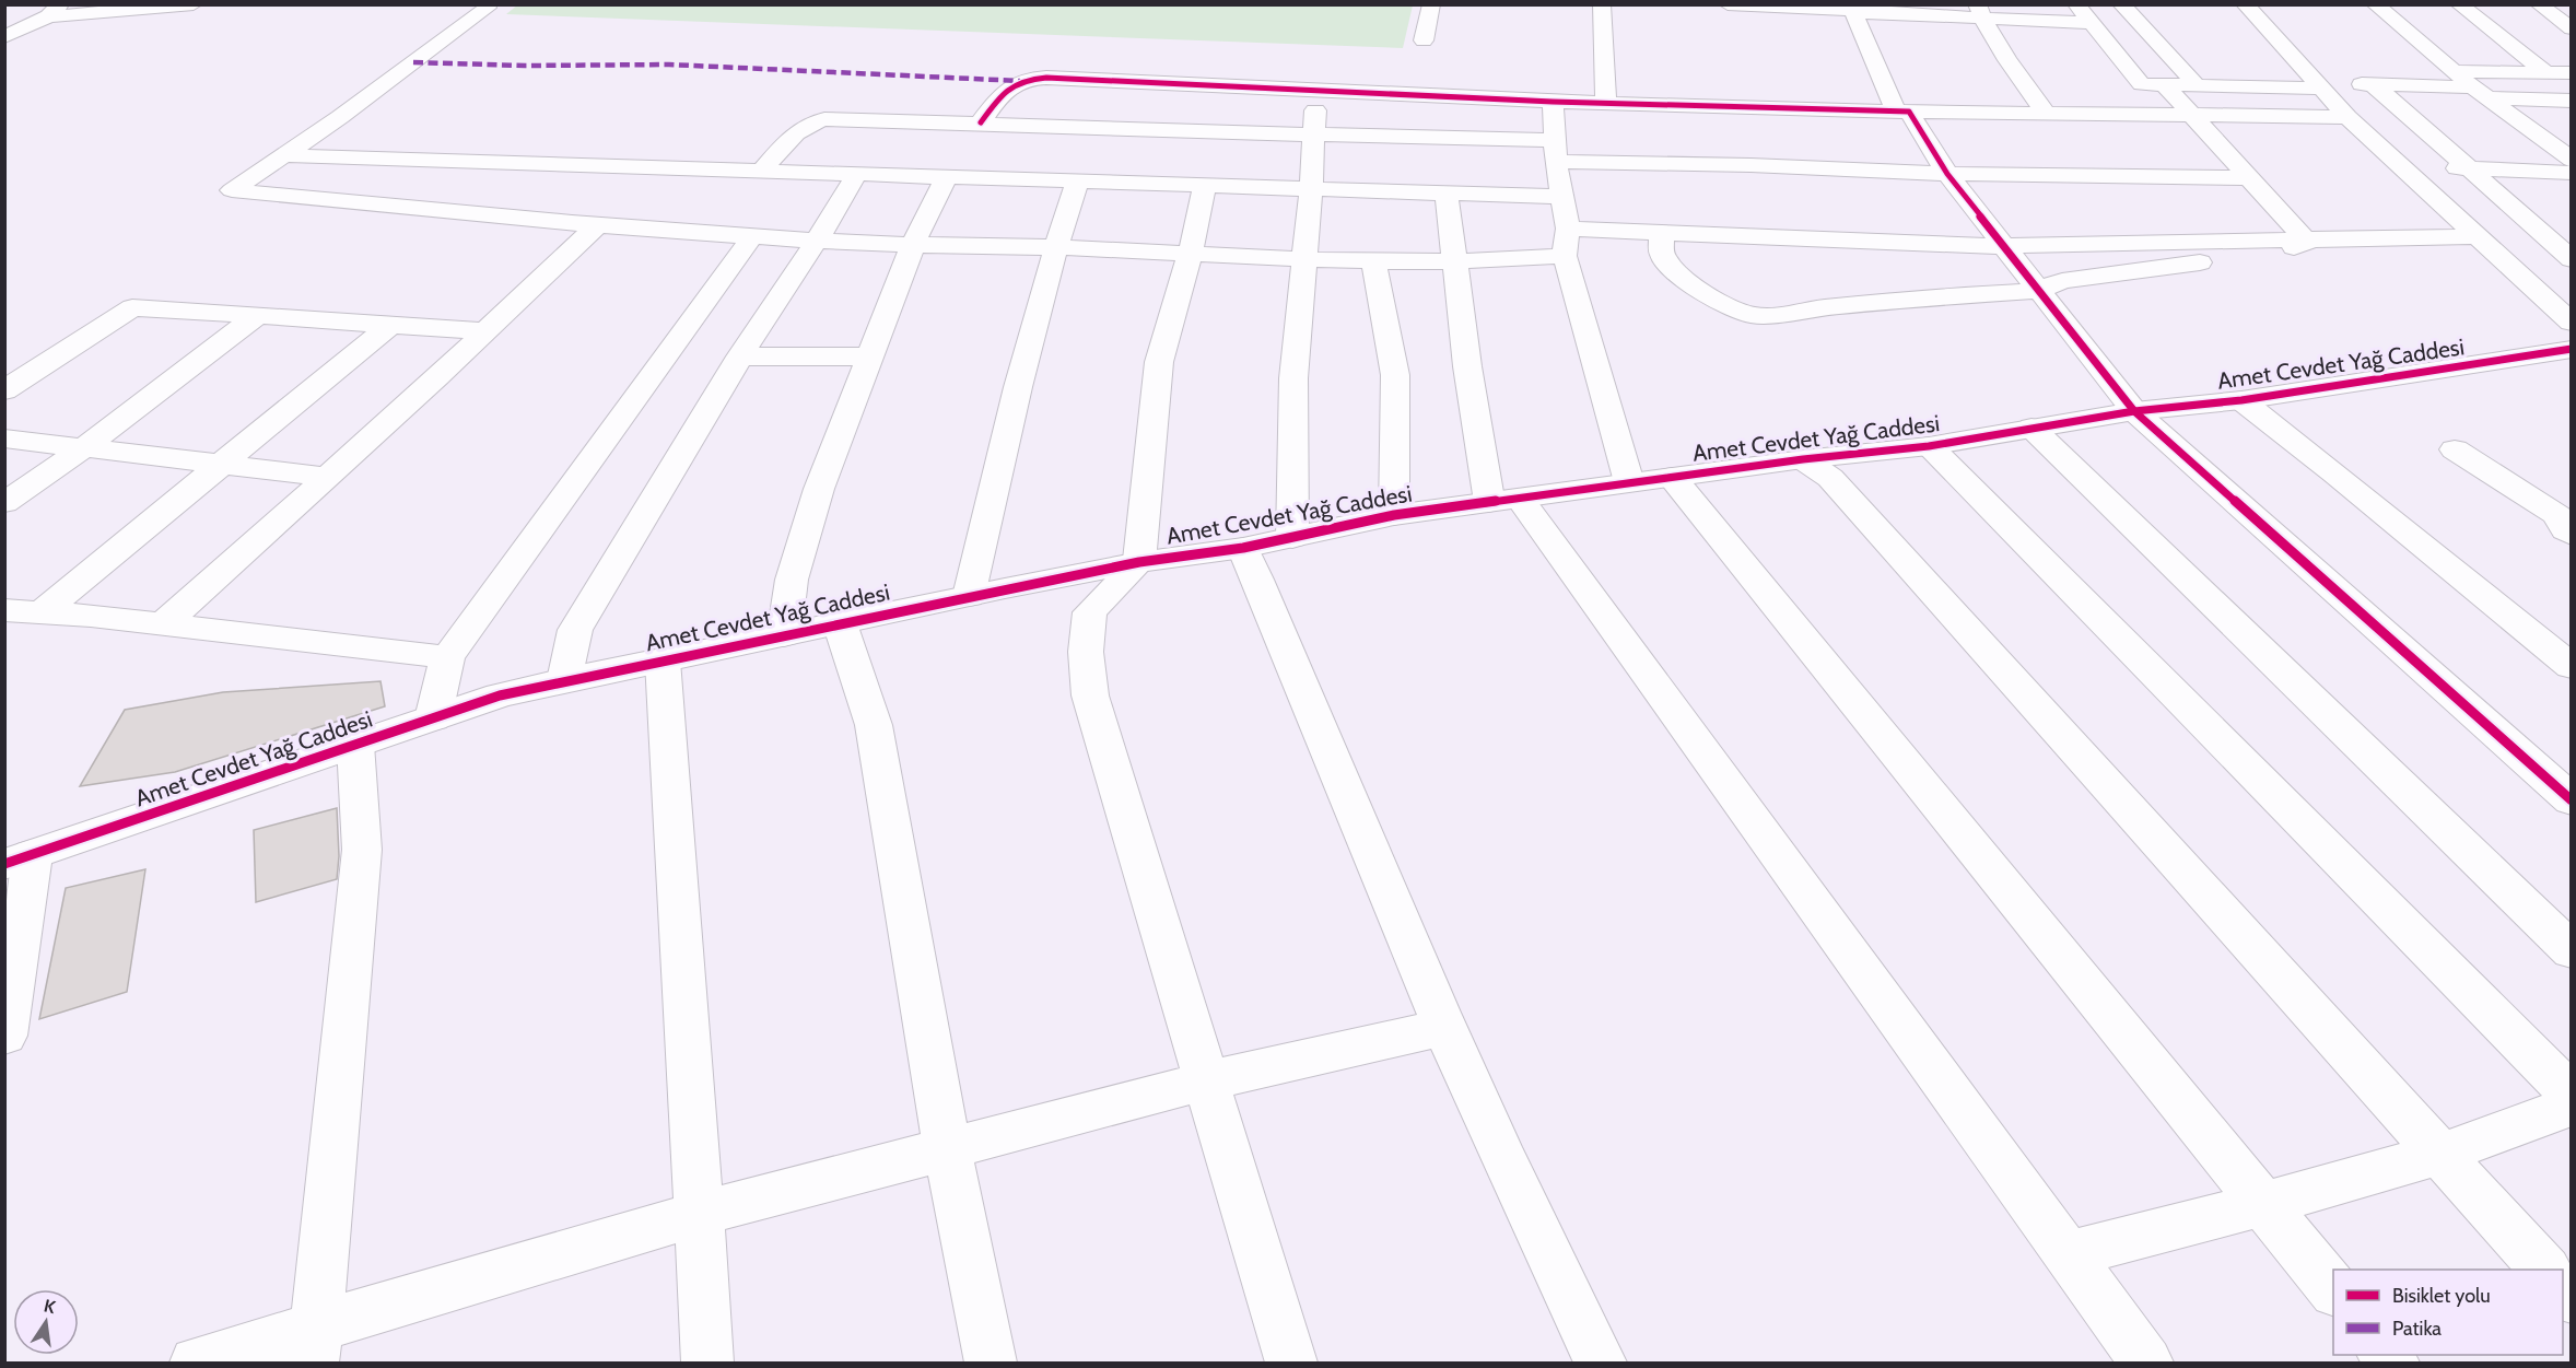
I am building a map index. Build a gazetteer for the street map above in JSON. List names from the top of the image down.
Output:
{
  "streets": {
    "street": ["Amet Cevdet Yağ Caddesi"]
  },
  "legend": ["Bisiklet yolu", "Patika"],
  "north": "top"
}
